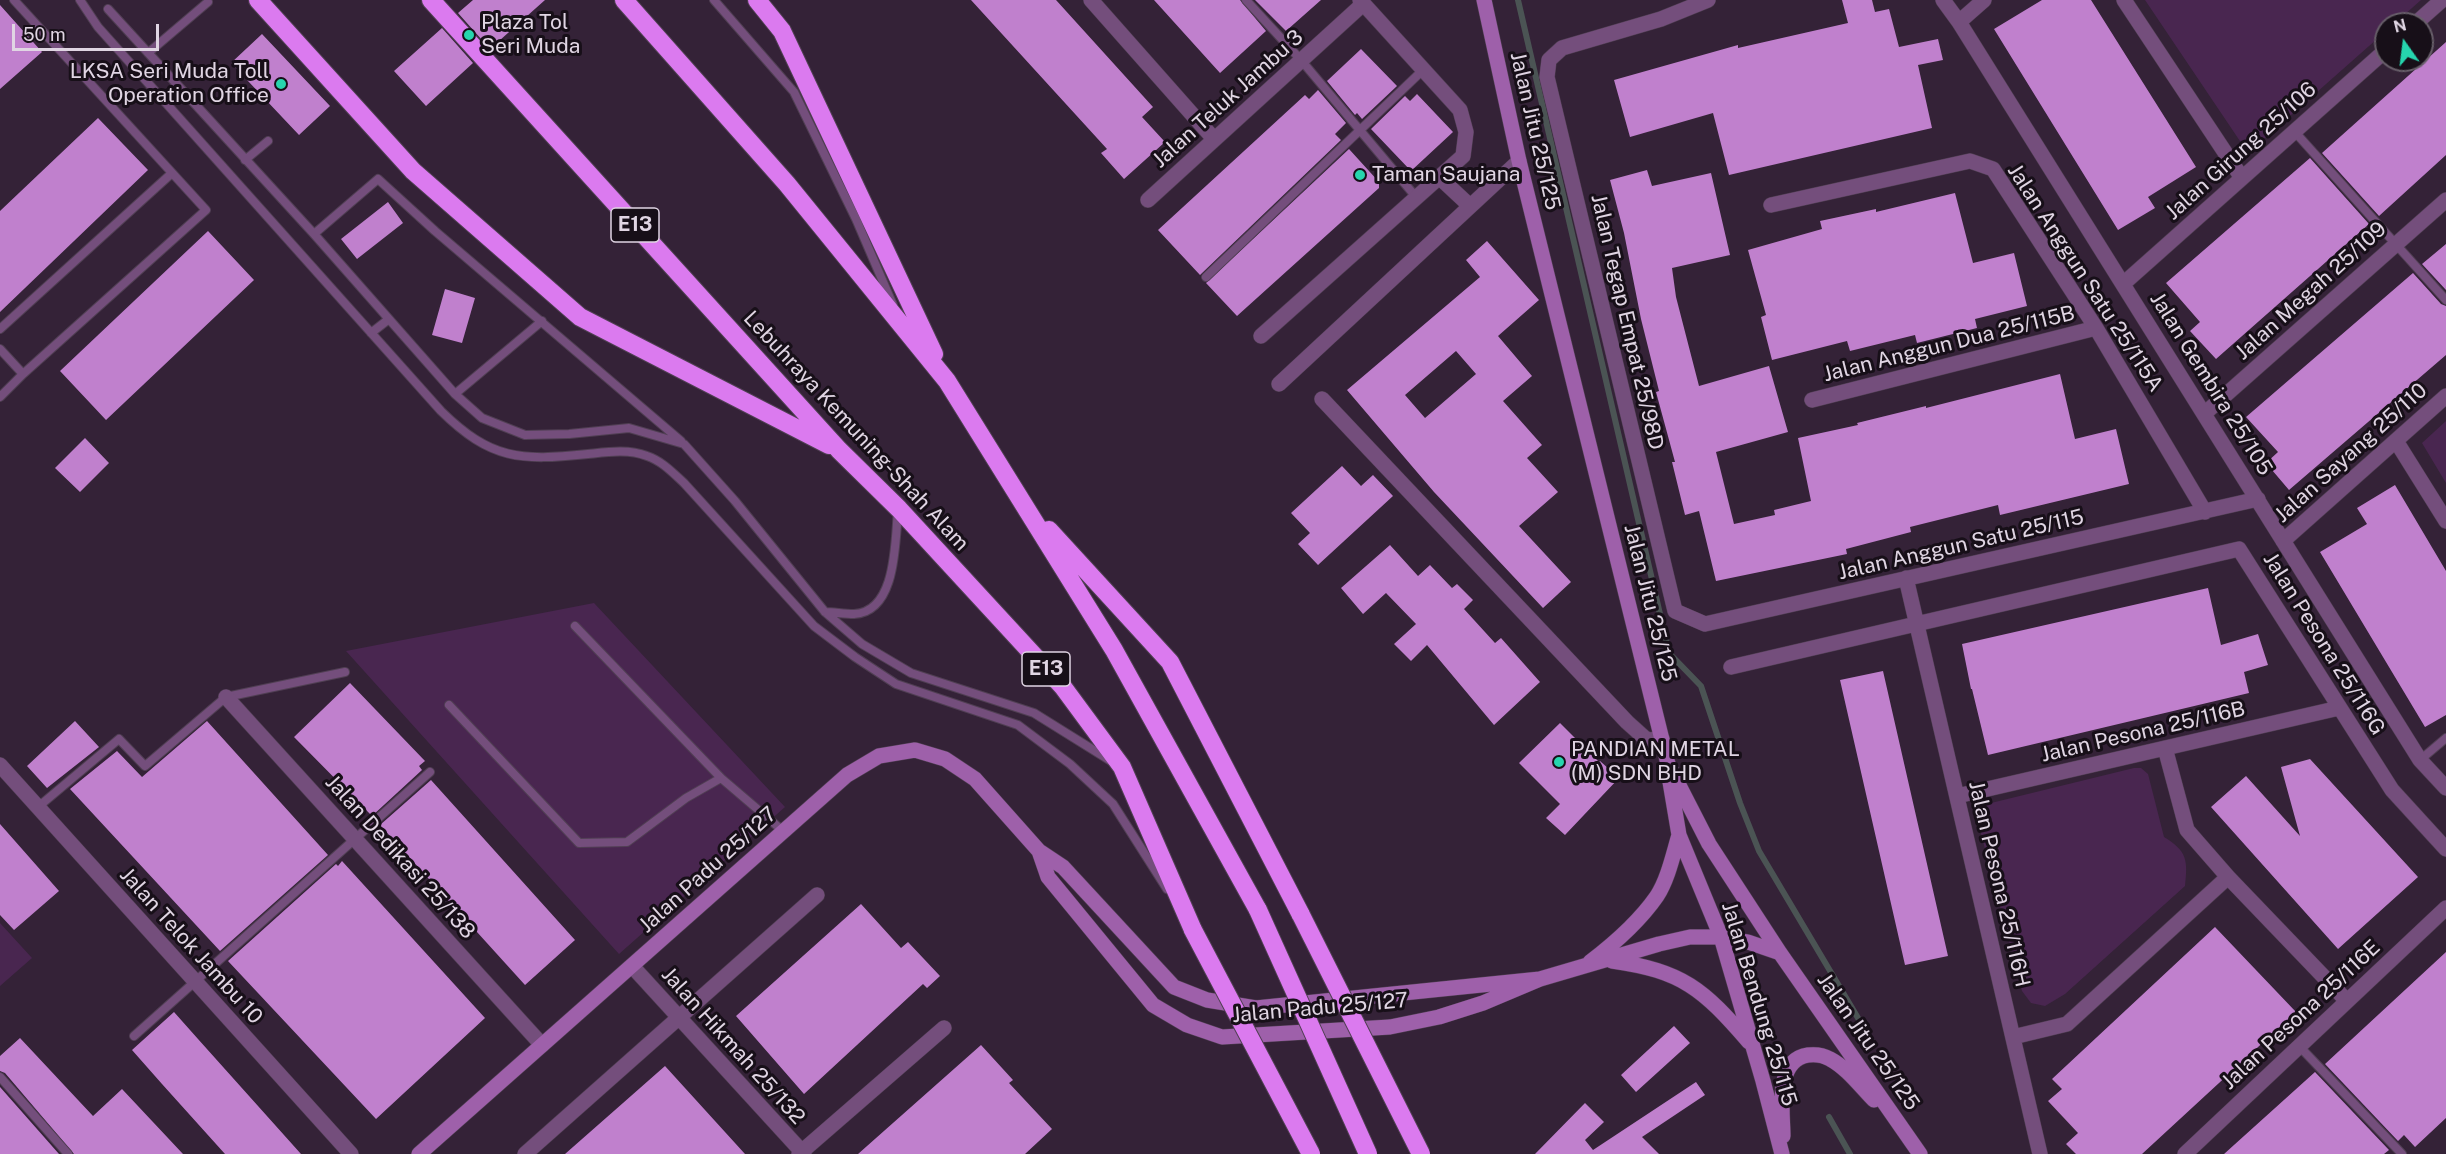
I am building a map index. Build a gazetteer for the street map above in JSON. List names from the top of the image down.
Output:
{
  "streets": {
    "highway": ["E13", "Lebuhraya Kemuning-Shah Alam"],
    "street": [
      "Jalan Teluk Jambu 3",
      "Jalan Jitu 25/125",
      "Jalan Girung 25/106",
      "Jalan Anggun Satu 25/115A",
      "Jalan Megah 25/109",
      "Jalan Tegap Empat 25/98D",
      "Jalan Anggun Dua 25/115B",
      "Jalan Gembira 25/105",
      "Jalan Sayang 25/110",
      "Jalan Anggun Satu 25/115",
      "Jalan Pesona 25/116G",
      "Jalan Pesona 25/116B",
      "Jalan Dedikasi 25/138",
      "Jalan Padu 25/127",
      "Jalan Pesona 25/116H",
      "Jalan Telok Jambu 10",
      "Jalan Bendung 25/115",
      "Jalan Pesona 25/116E",
      "Jalan Hikmah 25/132"
    ]
  },
  "crossings": [
    ["Jalan Jitu 25/125", "Jalan Padu 25/127"],
    ["Jalan Jitu 25/125", "Jalan Bendung 25/115"],
    ["Jalan Girung 25/106", "Jalan Gembira 25/105"],
    ["E13", "Lebuhraya Kemuning-Shah Alam"],
    ["Jalan Anggun Satu 25/115A", "Jalan Anggun Dua 25/115B"],
    ["Jalan Anggun Satu 25/115A", "Jalan Anggun Satu 25/115"],
    ["Jalan Megah 25/109", "Jalan Gembira 25/105"],
    ["Jalan Tegap Empat 25/98D", "Jalan Anggun Satu 25/115"],
    ["Jalan Gembira 25/105", "Jalan Sayang 25/110"],
    ["Jalan Gembira 25/105", "Jalan Anggun Satu 25/115"],
    ["Jalan Anggun Satu 25/115", "Jalan Pesona 25/116H"],
    ["Jalan Pesona 25/116G", "Jalan Pesona 25/116B"],
    ["Jalan Pesona 25/116G", "Jalan Pesona 25/116H"],
    ["Jalan Pesona 25/116B", "Jalan Pesona 25/116H"],
    ["Jalan Dedikasi 25/138", "Jalan Padu 25/127"],
    ["Jalan Padu 25/127", "Jalan Bendung 25/115"],
    ["Jalan Padu 25/127", "Jalan Hikmah 25/132"]
  ],
  "places": [
    "Plaza Tol Seri Muda",
    "LKSA Seri Muda Toll Operation Office",
    "Taman Saujana",
    "PANDIAN METAL (M) SDN BHD"
  ],
  "scale_bar": "50 m",
  "north": "top"
}
